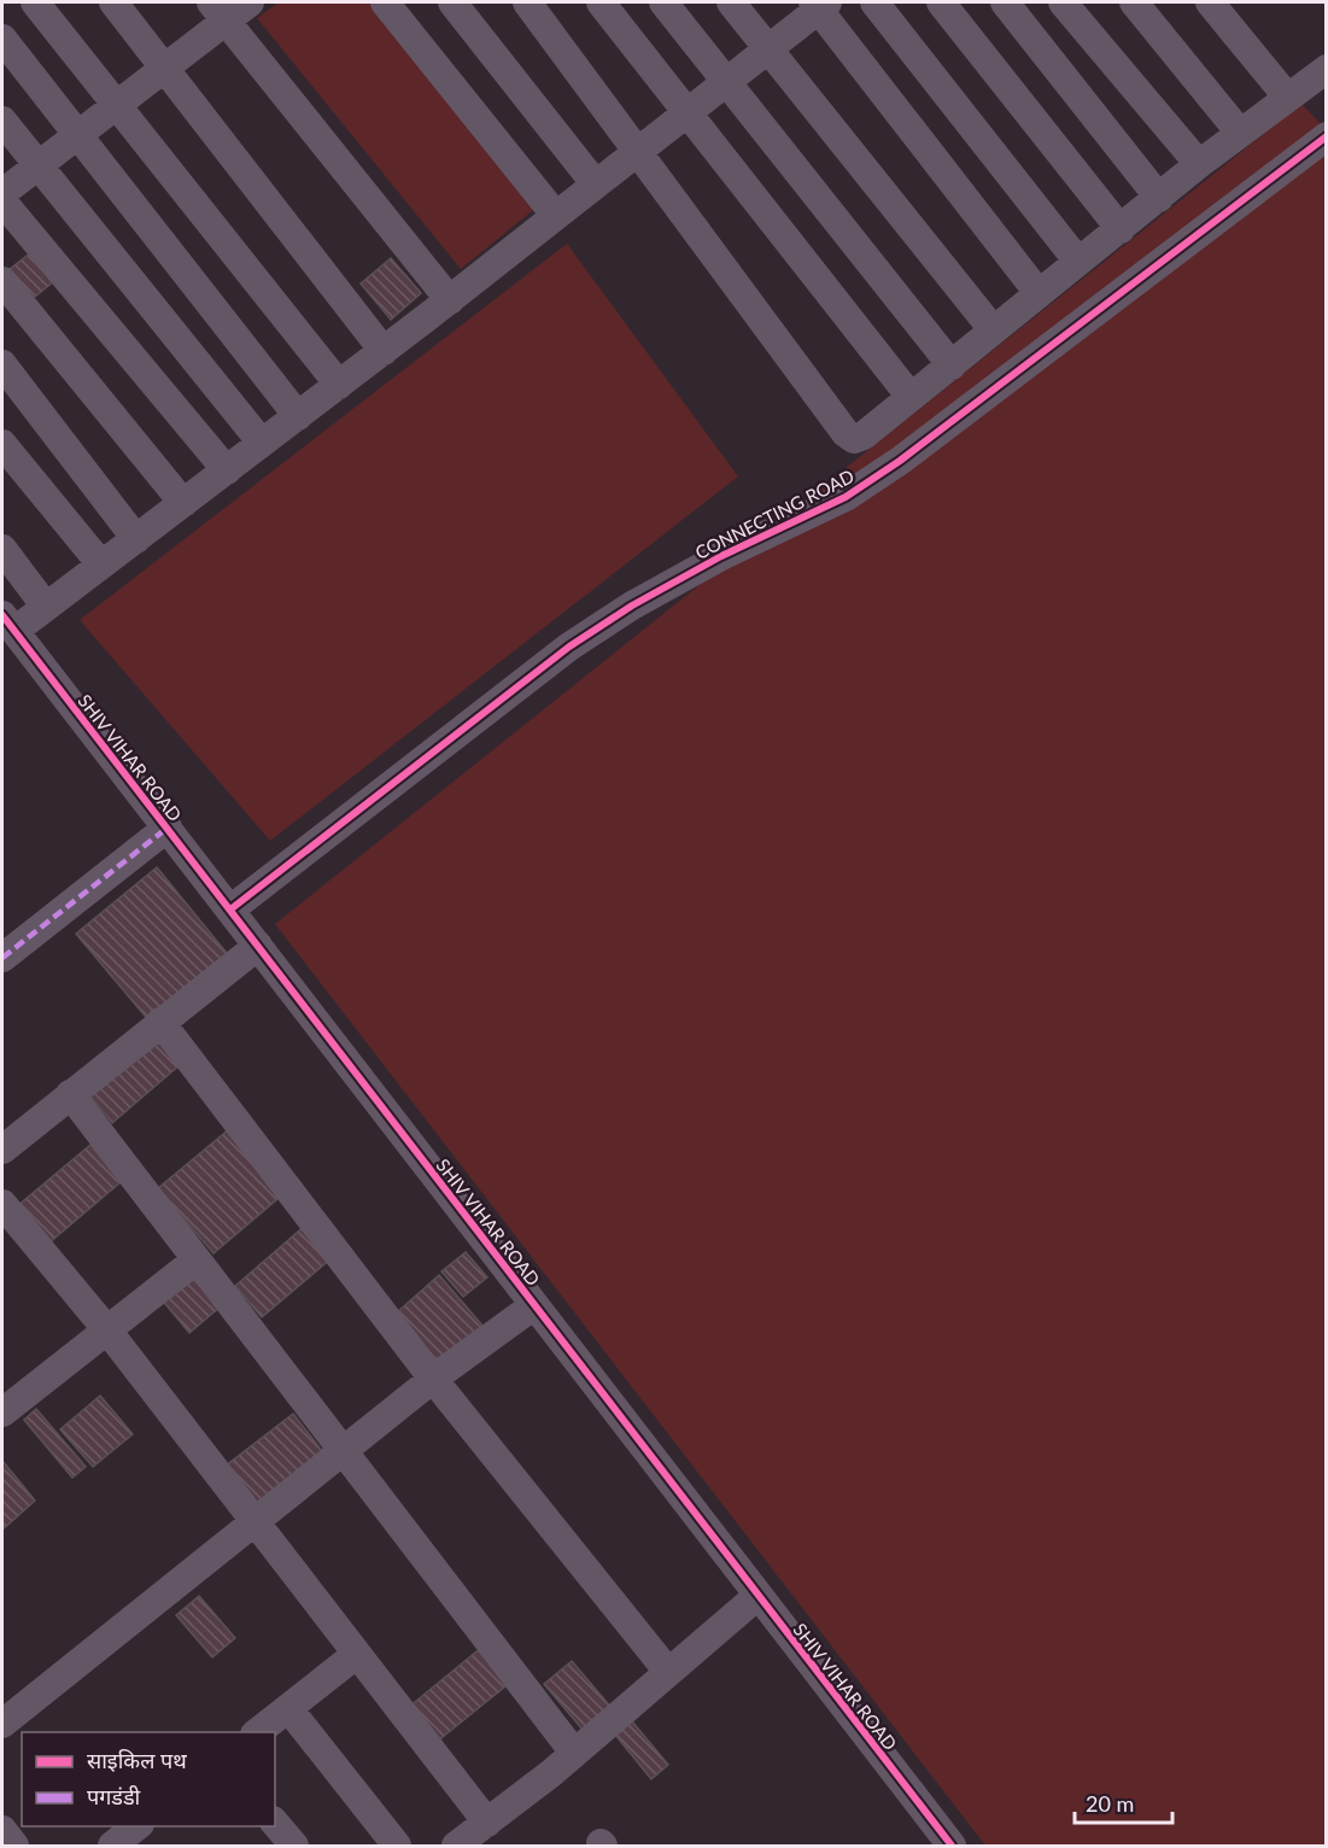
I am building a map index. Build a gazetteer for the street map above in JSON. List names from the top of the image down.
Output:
{
  "streets": {
    "street": ["CONNECTING ROAD", "SHIV VIHAR ROAD"]
  },
  "crossings": [
    ["CONNECTING ROAD", "SHIV VIHAR ROAD"]
  ],
  "legend": ["साइकिल पथ", "पगडंडी"],
  "scale_bar": "20 m"
}
